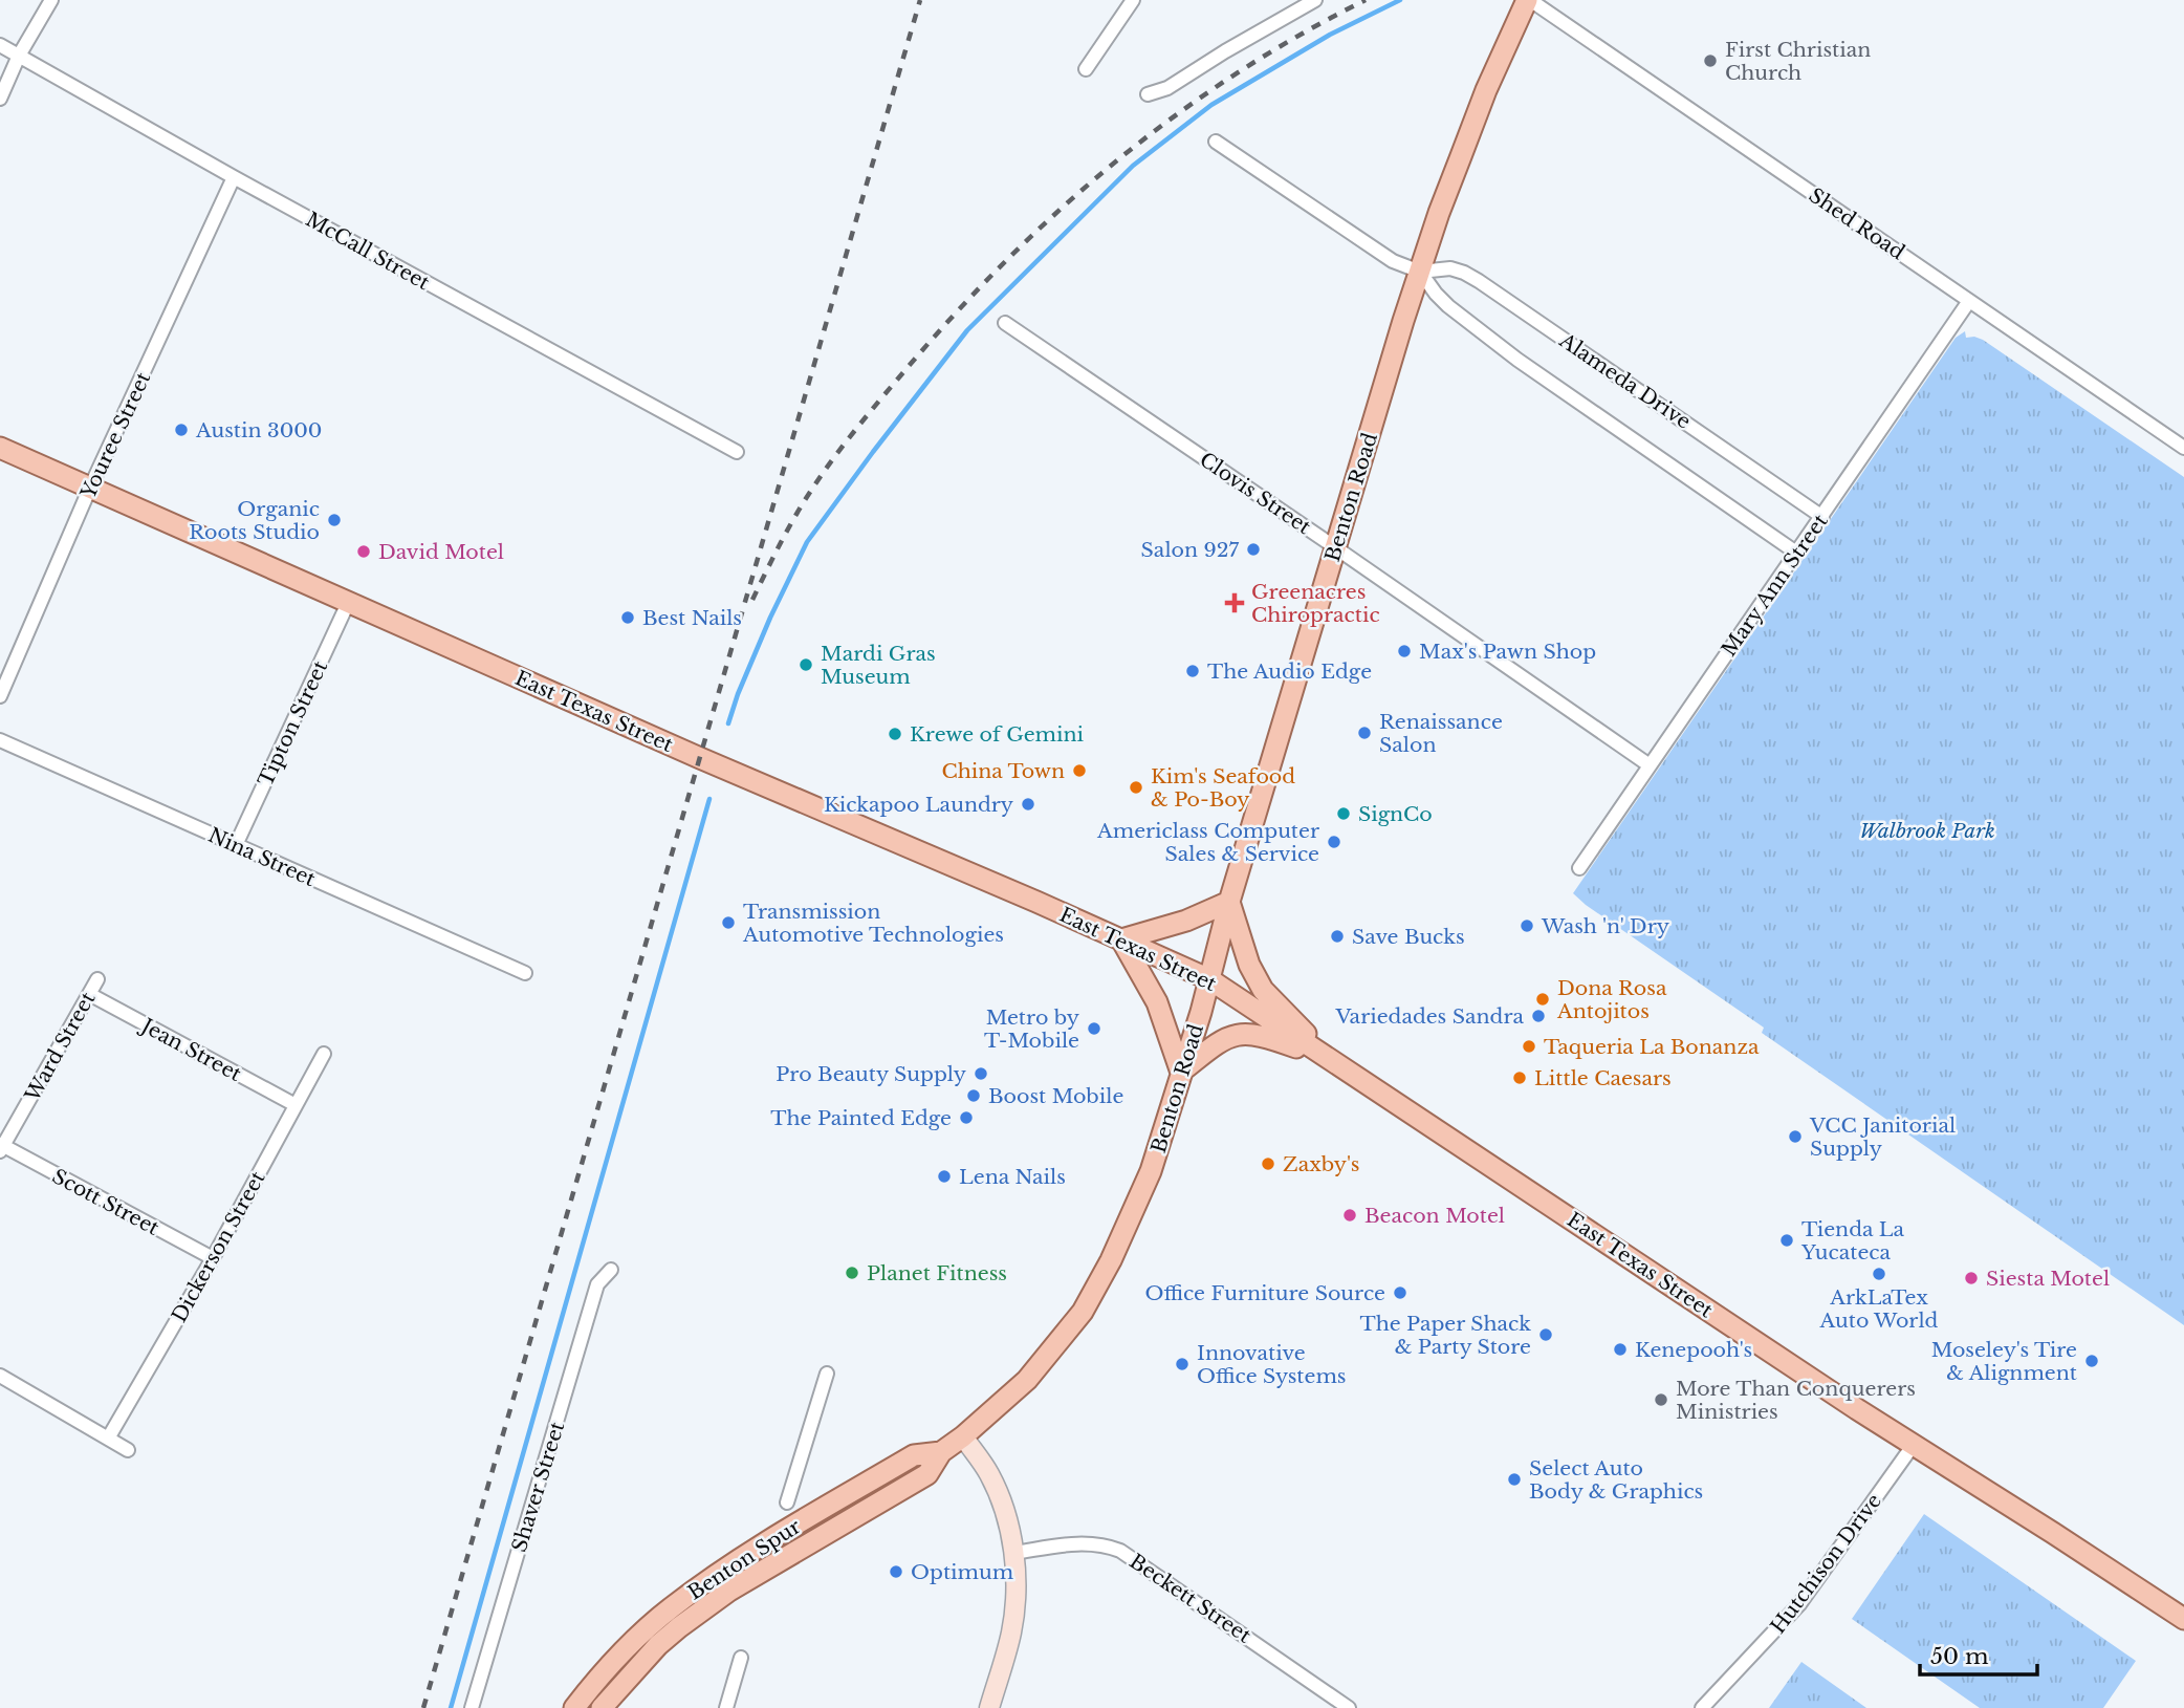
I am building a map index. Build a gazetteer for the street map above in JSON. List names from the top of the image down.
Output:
{
  "streets": {
    "main road": ["Benton Road", "East Texas Street", "Benton Spur"],
    "street": [
      "Shed Road",
      "McCall Street",
      "Alameda Drive",
      "Youree Street",
      "Clovis Street",
      "Mary Ann Street",
      "Tipton Street",
      "Nina Street",
      "Ward Street",
      "Jean Street",
      "Scott Street",
      "Dickerson Street",
      "Shaver Street",
      "Hutchison Drive",
      "Beckett Street"
    ]
  },
  "crossings": [
    ["Shed Road", "Benton Road"],
    ["Shed Road", "Mary Ann Street"],
    ["McCall Street", "Youree Street"],
    ["Alameda Drive", "Benton Road"],
    ["Alameda Drive", "Mary Ann Street"],
    ["Youree Street", "East Texas Street"],
    ["Clovis Street", "Benton Road"],
    ["Clovis Street", "Mary Ann Street"],
    ["Benton Road", "East Texas Street"],
    ["Benton Road", "Benton Spur"],
    ["East Texas Street", "Tipton Street"],
    ["East Texas Street", "Hutchison Drive"],
    ["Tipton Street", "Nina Street"],
    ["Ward Street", "Jean Street"],
    ["Ward Street", "Scott Street"],
    ["Jean Street", "Dickerson Street"],
    ["Scott Street", "Dickerson Street"]
  ],
  "parks": ["Walbrook Park"],
  "places": {
    "other": [
      "First Christian Church",
      "Austin 3000",
      "Organic Roots Studio",
      "Salon 927",
      "David Motel",
      "Best Nails",
      "Max's Pawn Shop",
      "Mardi Gras Museum",
      "The Audio Edge",
      "Renaissance Salon",
      "Krewe of Gemini",
      "China Town",
      "Kim's Seafood & Po-Boy",
      "Kickapoo Laundry",
      "SignCo",
      "Americlass Computer Sales & Service",
      "Transmission Automotive Technologies",
      "Wash 'n' Dry",
      "Save Bucks",
      "Dona Rosa Antojitos",
      "Variedades Sandra",
      "Metro by T-Mobile",
      "Taqueria La Bonanza",
      "Pro Beauty Supply",
      "Little Caesars",
      "Boost Mobile",
      "The Painted Edge",
      "VCC Janitorial Supply",
      "Zaxby's",
      "Lena Nails",
      "Beacon Motel",
      "Tienda La Yucateca",
      "Planet Fitness",
      "ArkLaTex Auto World",
      "Siesta Motel",
      "Office Furniture Source",
      "The Paper Shack & Party Store",
      "Kenepooh's",
      "Moseley's Tire & Alignment",
      "Innovative Office Systems",
      "More Than Conquerers Ministries",
      "Select Auto Body & Graphics",
      "Optimum"
    ],
    "health": ["Greenacres Chiropractic"]
  },
  "scale_bar": "50 m"
}
